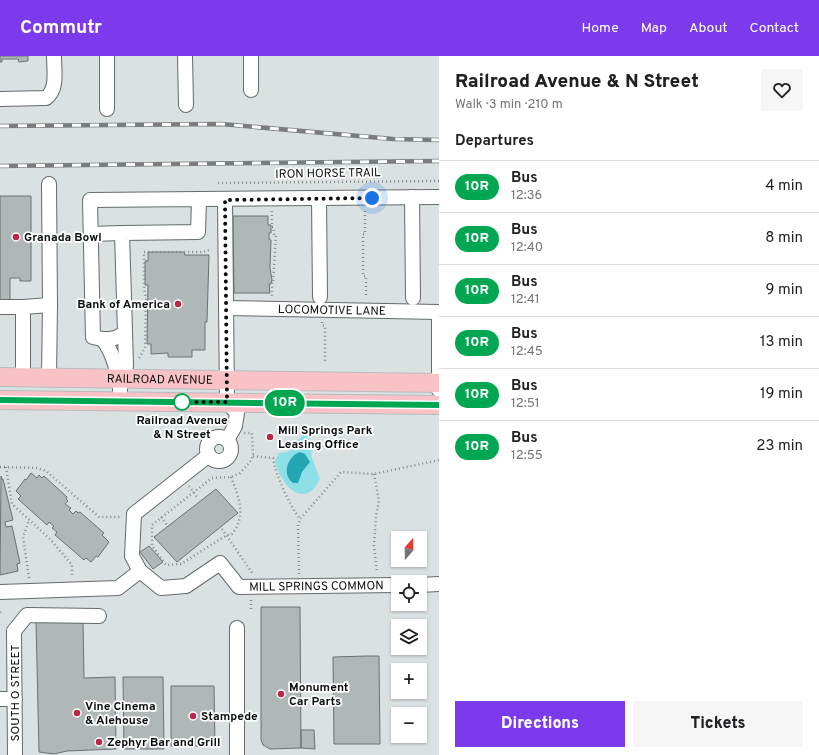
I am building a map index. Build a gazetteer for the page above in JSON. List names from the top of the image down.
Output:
{
  "streets": {
    "main road": ["RAILROAD AVENUE"],
    "street": ["LOCOMOTIVE LANE", "MILL SPRINGS COMMON", "SOUTH O STREET"],
    "path": ["IRON HORSE TRAIL"]
  },
  "places": [
    "Granada Bowl",
    "Bank of America",
    "Railroad Avenue & N Street",
    "Mill Springs Park Leasing Office",
    "Monument Car Parts",
    "Vine Cinema & Alehouse",
    "Stampede",
    "Zephyr Bar and Grill"
  ],
  "lines": ["bus line 10R"],
  "north": "top",
  "page": {
    "header": "Commutr",
    "nav": [
      "Home",
      "Map",
      "About",
      "Contact"
    ],
    "on_map": "10R",
    "heading": [
      ["Railroad Avenue & N Street", "Walk · 3 min · 210 m"],
      "Departures"
    ],
    "list": [
      {
        "mark": "10R",
        "name": "Bus",
        "note": "12:36",
        "value": "4 min"
      },
      {
        "mark": "10R",
        "name": "Bus",
        "note": "12:40",
        "value": "8 min"
      },
      {
        "mark": "10R",
        "name": "Bus",
        "note": "12:41",
        "value": "9 min"
      },
      {
        "mark": "10R",
        "name": "Bus",
        "note": "12:45",
        "value": "13 min"
      },
      {
        "mark": "10R",
        "name": "Bus",
        "note": "12:51",
        "value": "19 min"
      },
      {
        "mark": "10R",
        "name": "Bus",
        "note": "12:55",
        "value": "23 min"
      }
    ],
    "map_buttons": ["+", "−"],
    "buttons": ["Directions", "Tickets"]
  }
}
